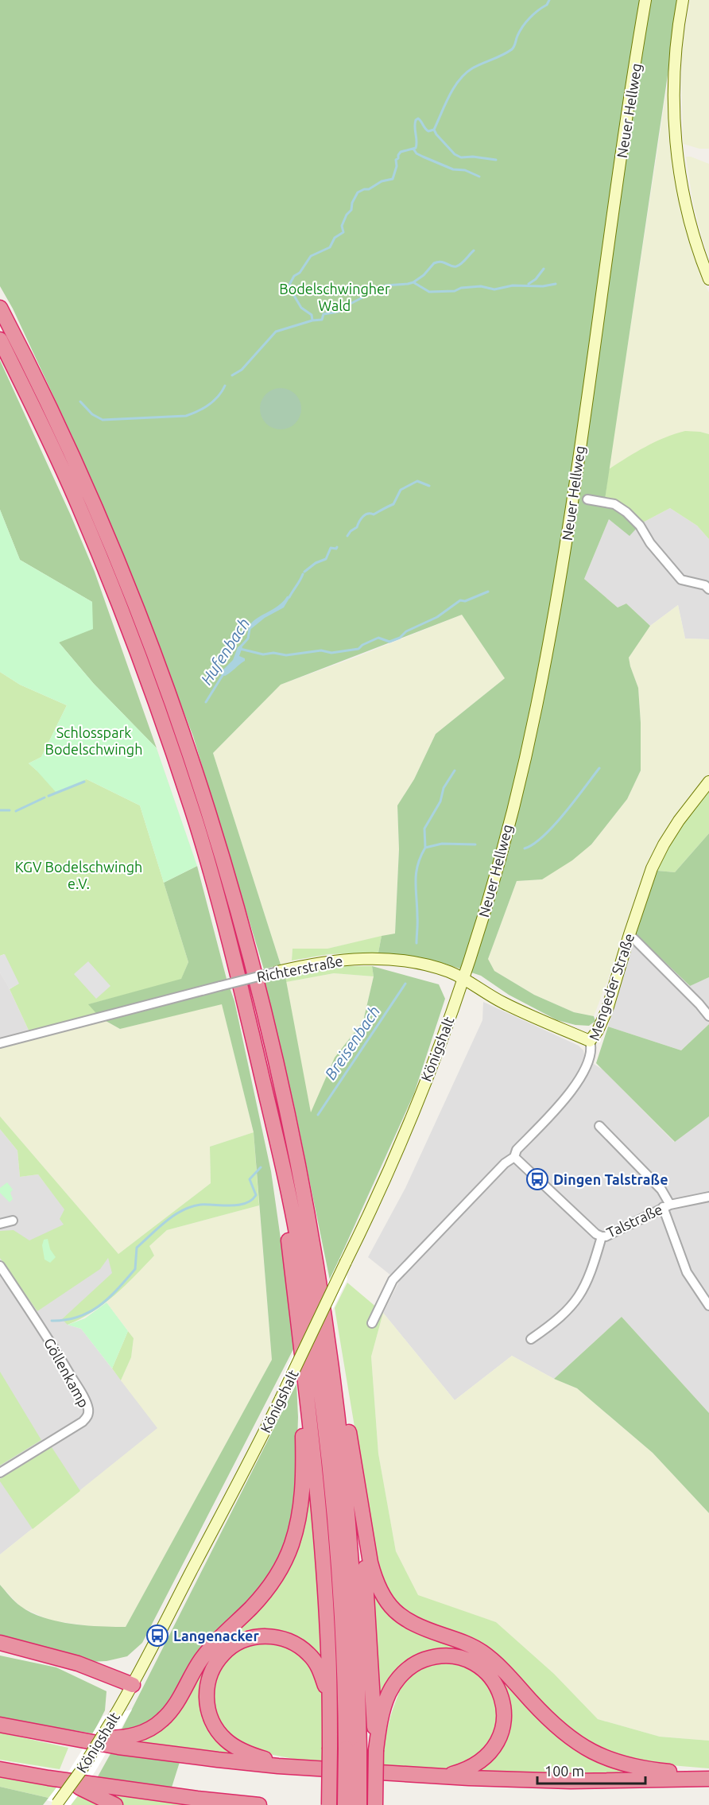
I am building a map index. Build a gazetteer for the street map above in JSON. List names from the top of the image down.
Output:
{
  "streets": {
    "main road": [
      "Neuer Hellweg",
      "Richterstraße",
      "Mengeder Straße",
      "Königshalt"
    ],
    "street": ["Talstraße", "Göllenkamp"]
  },
  "crossings": [
    ["Neuer Hellweg", "Richterstraße"],
    ["Neuer Hellweg", "Königshalt"],
    ["Richterstraße", "Mengeder Straße"],
    ["Richterstraße", "Königshalt"],
    ["Mengeder Straße", "Talstraße"]
  ],
  "water": ["Hufenbach", "Breisenbach"],
  "parks": ["Bodelschwingher Wald", "Schlosspark Bodelschwingh", "KGV Bodelschwingh e.V."],
  "places": {
    "bus stop": ["Dingen Talstraße", "Langenacker"]
  },
  "scale_bar": "100 m"
}
